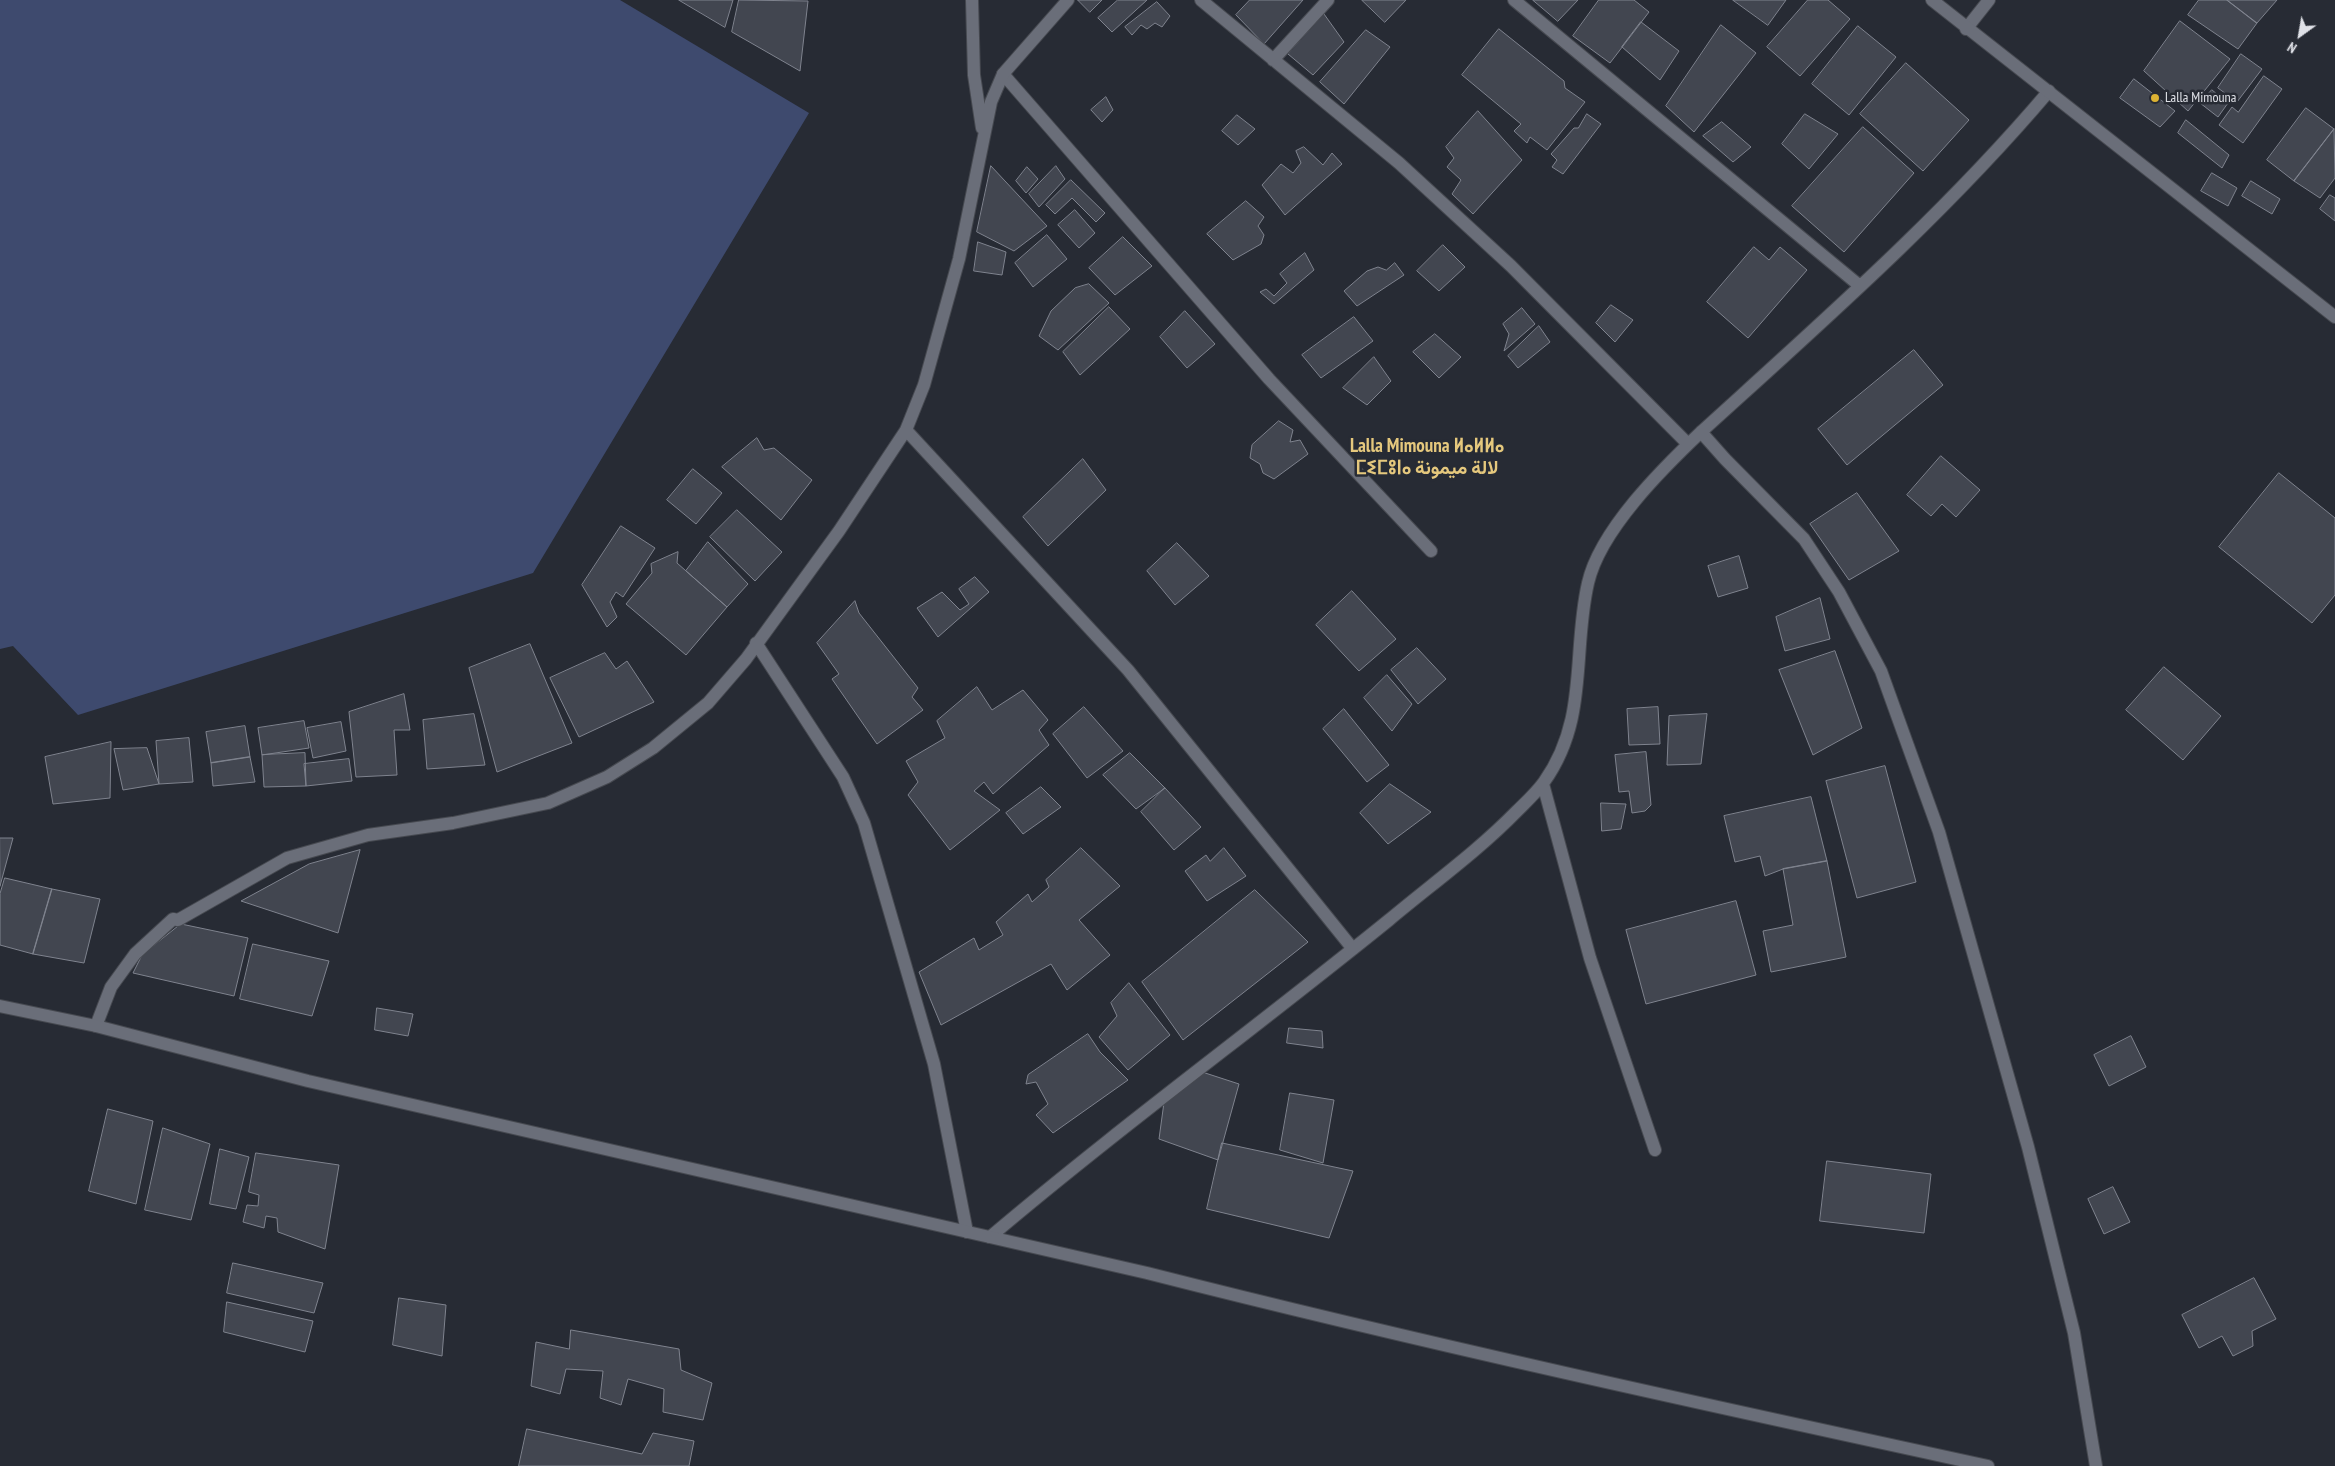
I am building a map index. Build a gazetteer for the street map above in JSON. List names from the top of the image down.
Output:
{
  "districts": ["Lalla Mimouna ⵍⴰⵍⵍⴰ ⵎⵉⵎⵓⵏⴰ لالة ميمونة"],
  "places": ["Lalla Mimouna"],
  "north": "bottom left"
}
